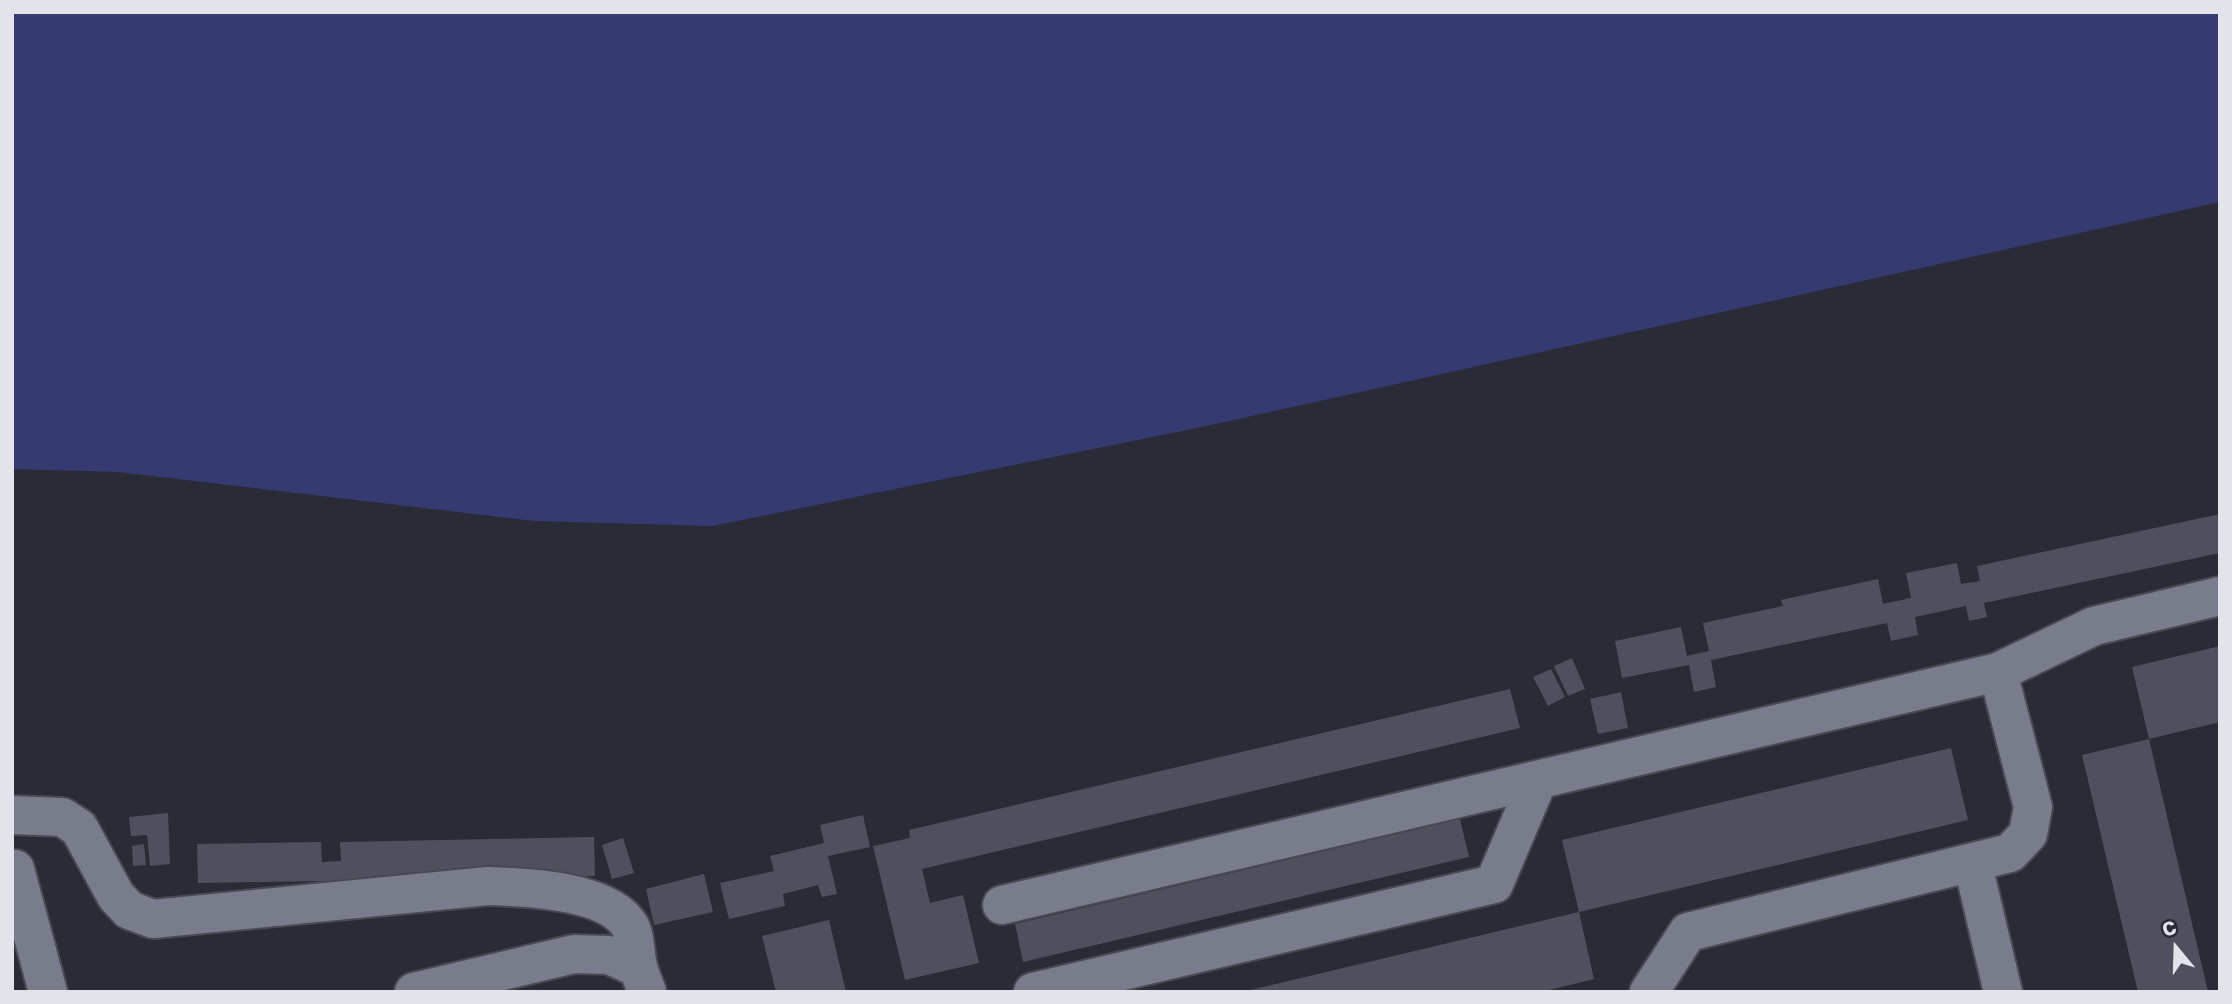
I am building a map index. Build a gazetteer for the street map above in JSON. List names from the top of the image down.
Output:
{
  "north": "top"
}
